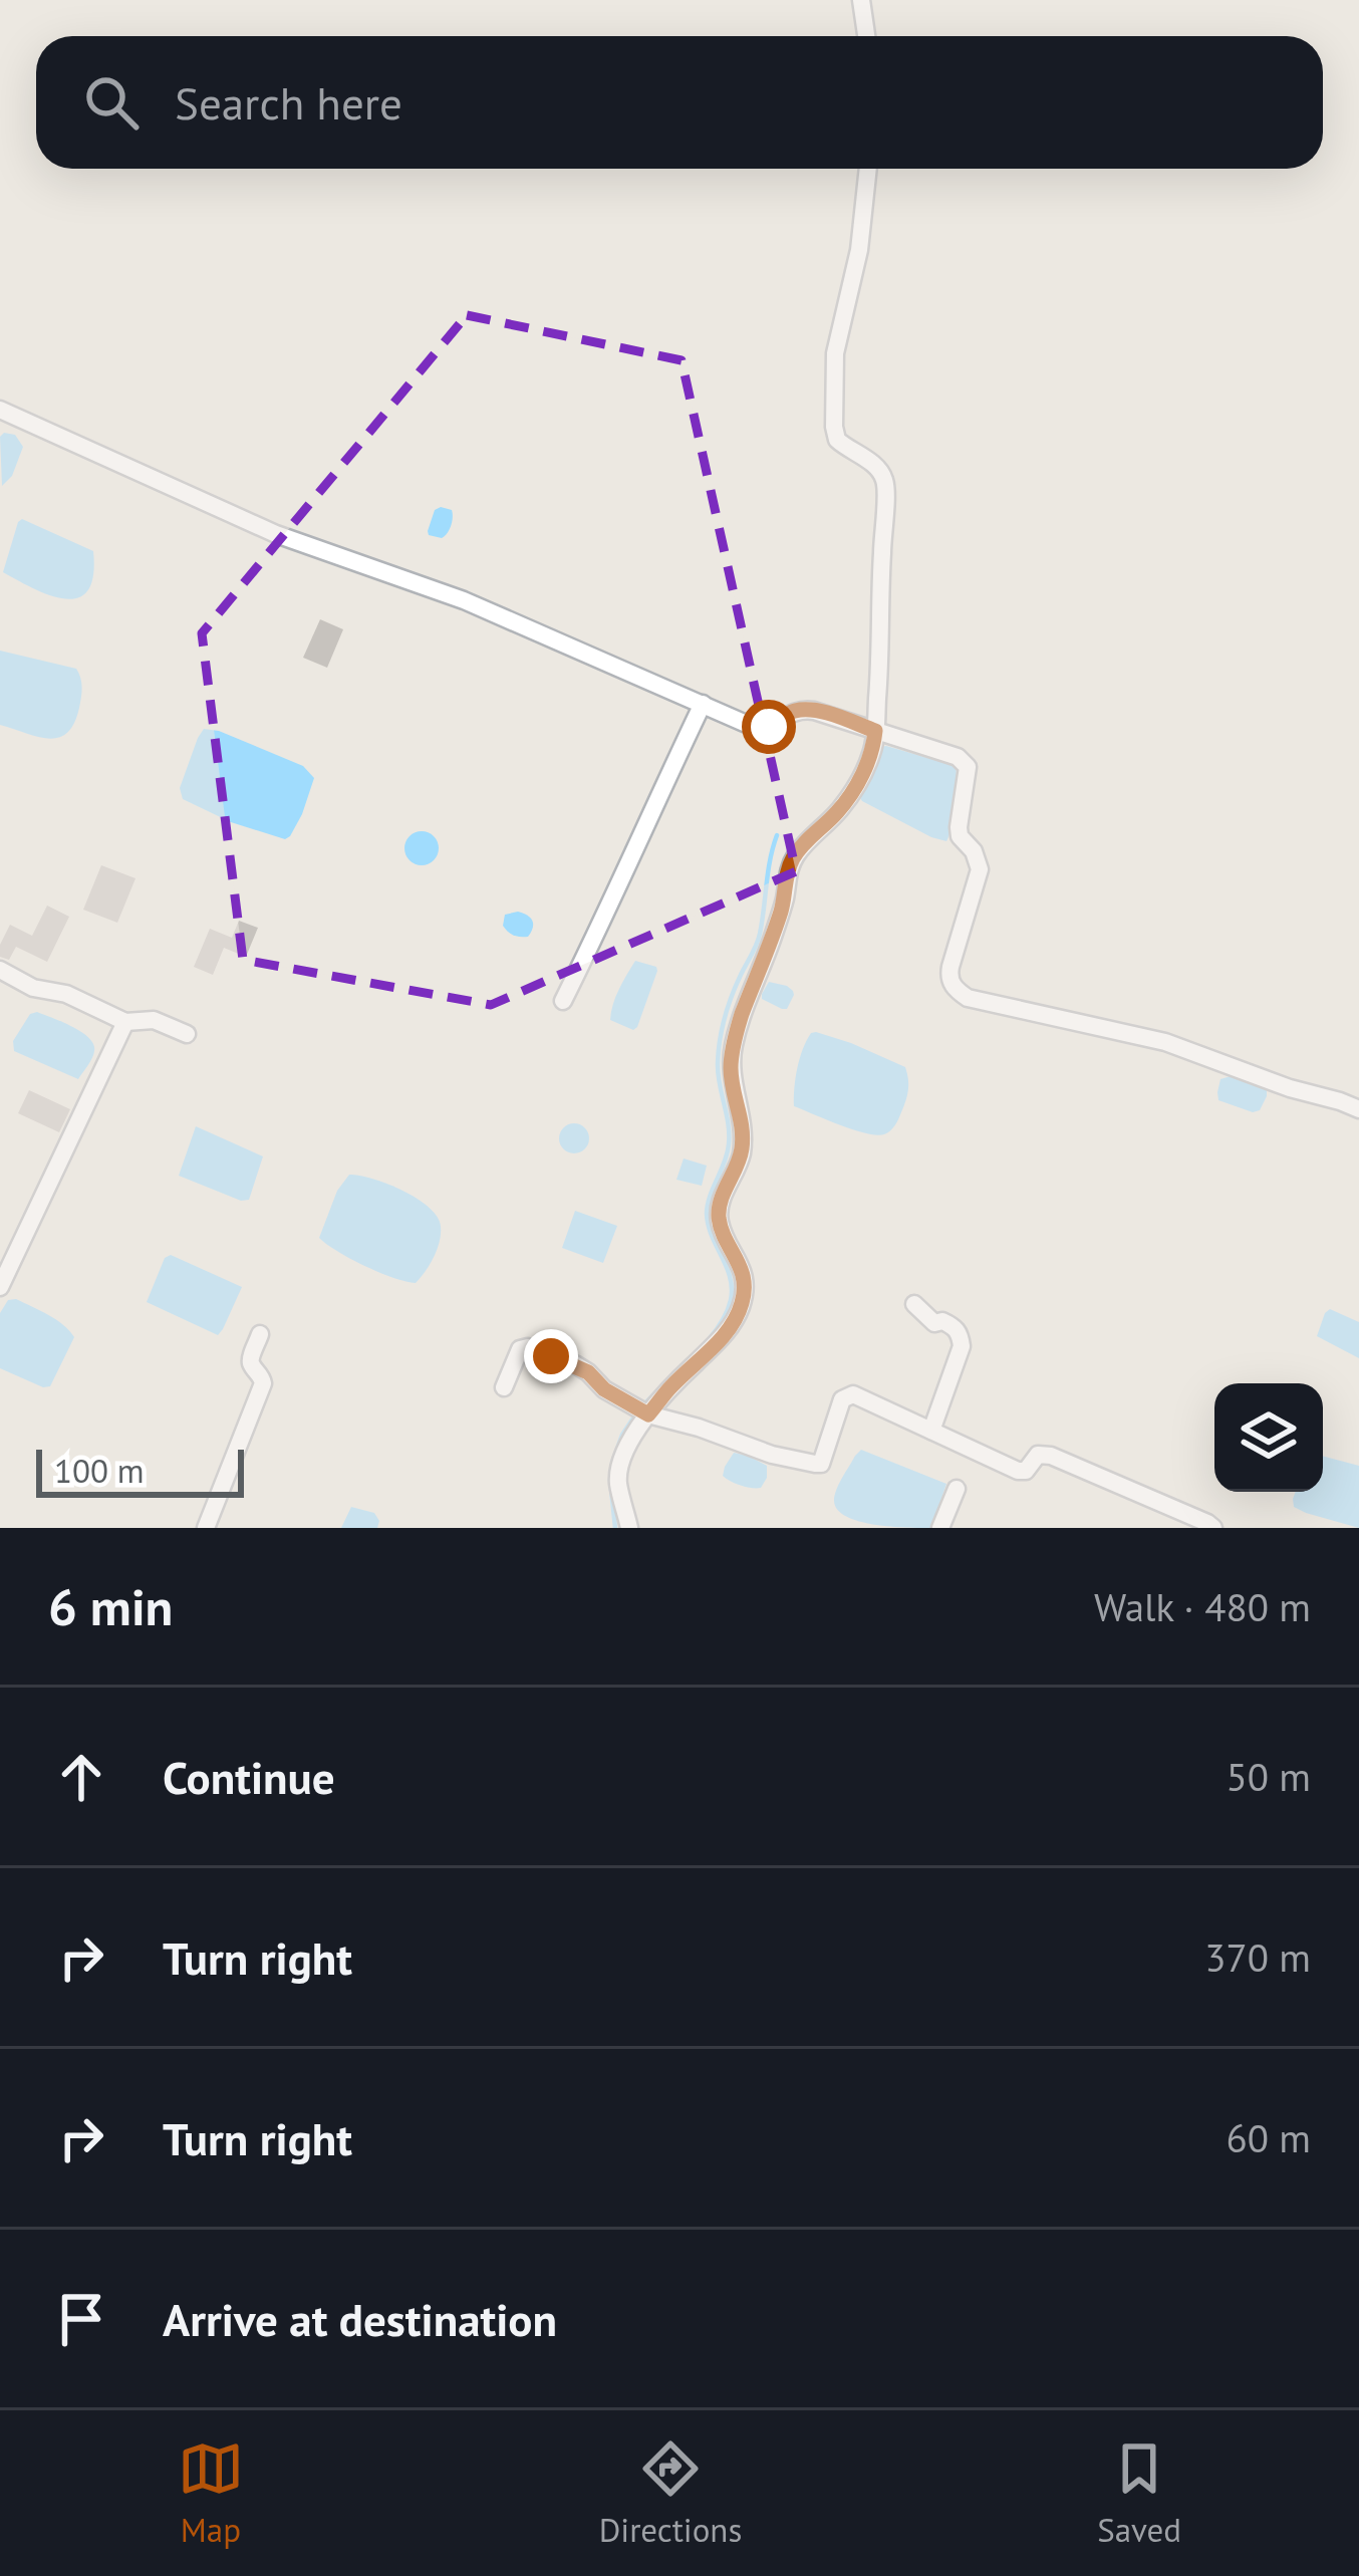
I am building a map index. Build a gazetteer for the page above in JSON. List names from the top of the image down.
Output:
{
  "scale_bar": "100 m",
  "page": {
    "search": "Search here",
    "scale": "100 m",
    "heading": ["6 min", "Walk · 480 m"],
    "list": [
      ["Continue", "50 m"],
      ["Turn right", "370 m"],
      ["Turn right", "60 m"],
      "Arrive at destination"
    ],
    "nav": ["Map", "Directions", "Saved"]
  }
}
